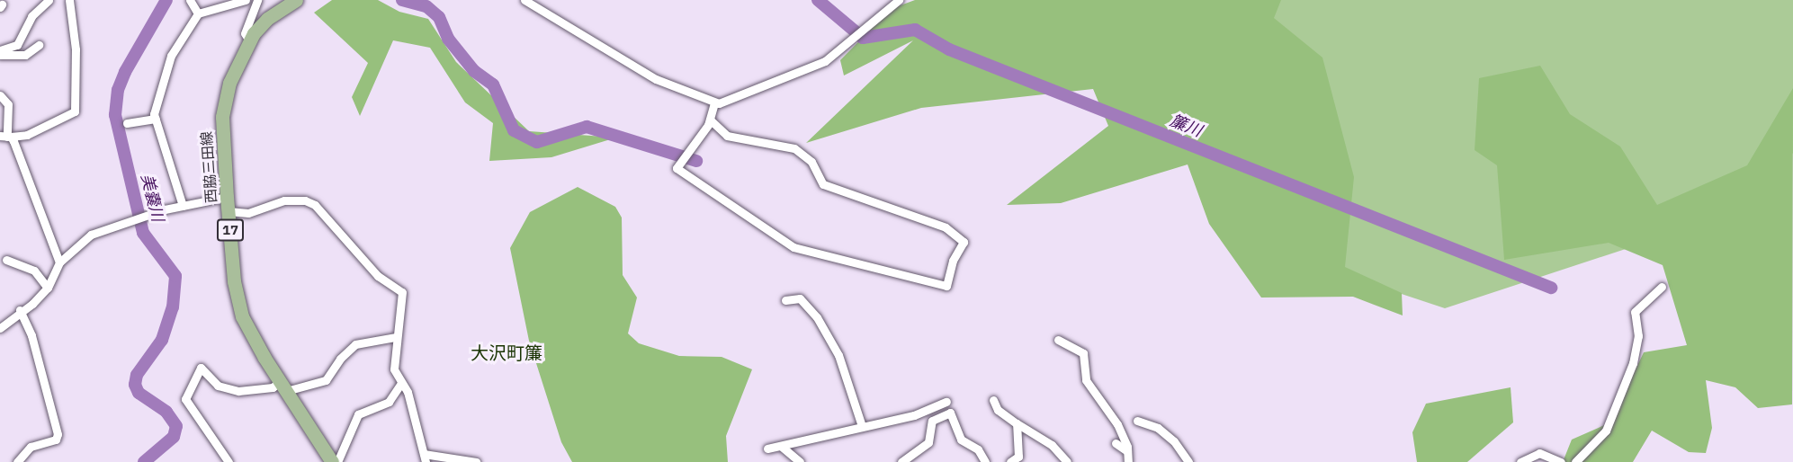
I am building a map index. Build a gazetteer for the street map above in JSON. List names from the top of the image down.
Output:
{
  "streets": {
    "main road": ["西脇三田線", "17"]
  },
  "districts": ["大沢町簾"],
  "water": ["簾川", "美嚢川"]
}
